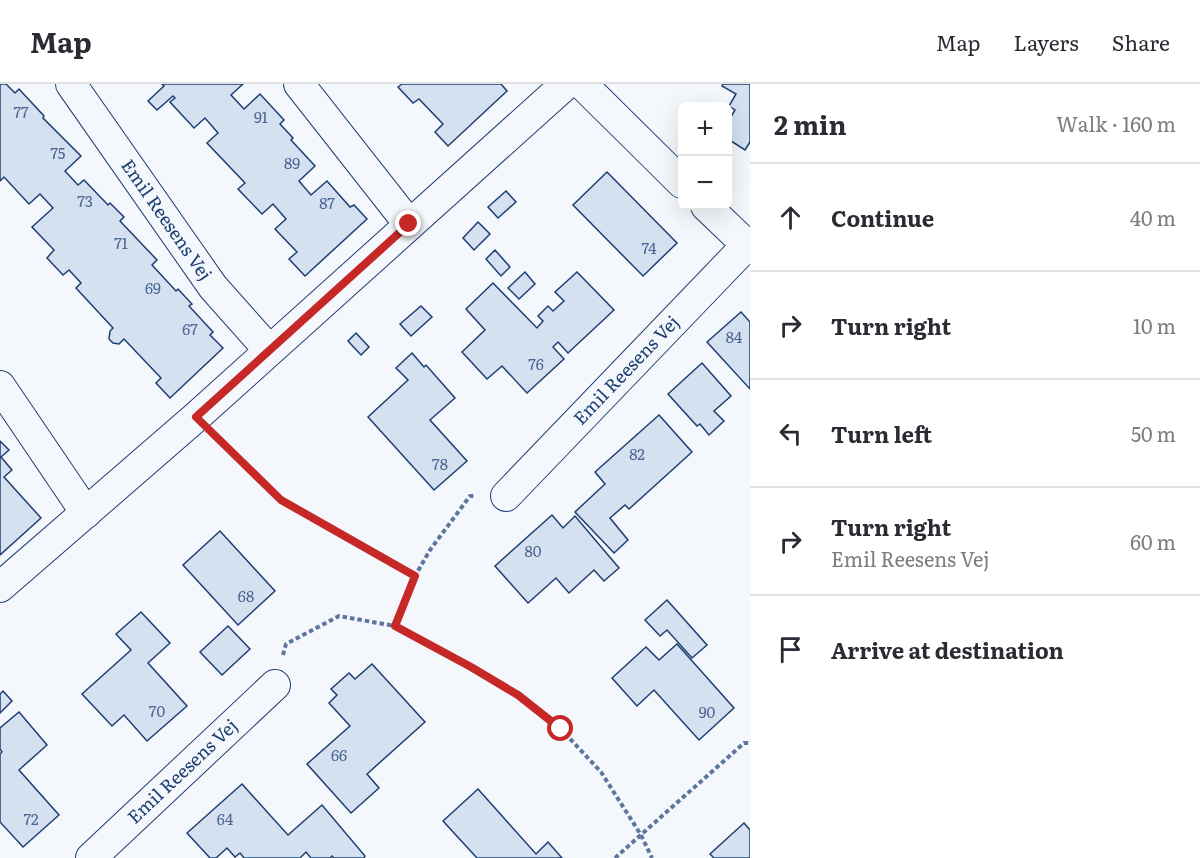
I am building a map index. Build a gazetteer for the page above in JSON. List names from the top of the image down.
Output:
{
  "streets": {
    "street": ["Emil Reesens Vej"]
  },
  "house_numbers": [
    "77",
    "91",
    "75",
    "89",
    "73",
    "87",
    "71",
    "74",
    "69",
    "67",
    "84",
    "76",
    "82",
    "78",
    "80",
    "68",
    "70",
    "90",
    "66",
    "72",
    "64"
  ],
  "page": {
    "header": "Map",
    "nav": ["Map", "Layers", "Share"],
    "heading": ["2 min", "Walk · 160 m"],
    "map_buttons": ["+", "−"],
    "list": [
      ["Continue", "40 m"],
      ["Turn right", "10 m"],
      ["Turn left", "50 m"],
      ["Turn right", "Emil Reesens Vej", "60 m"],
      "Arrive at destination"
    ]
  }
}
